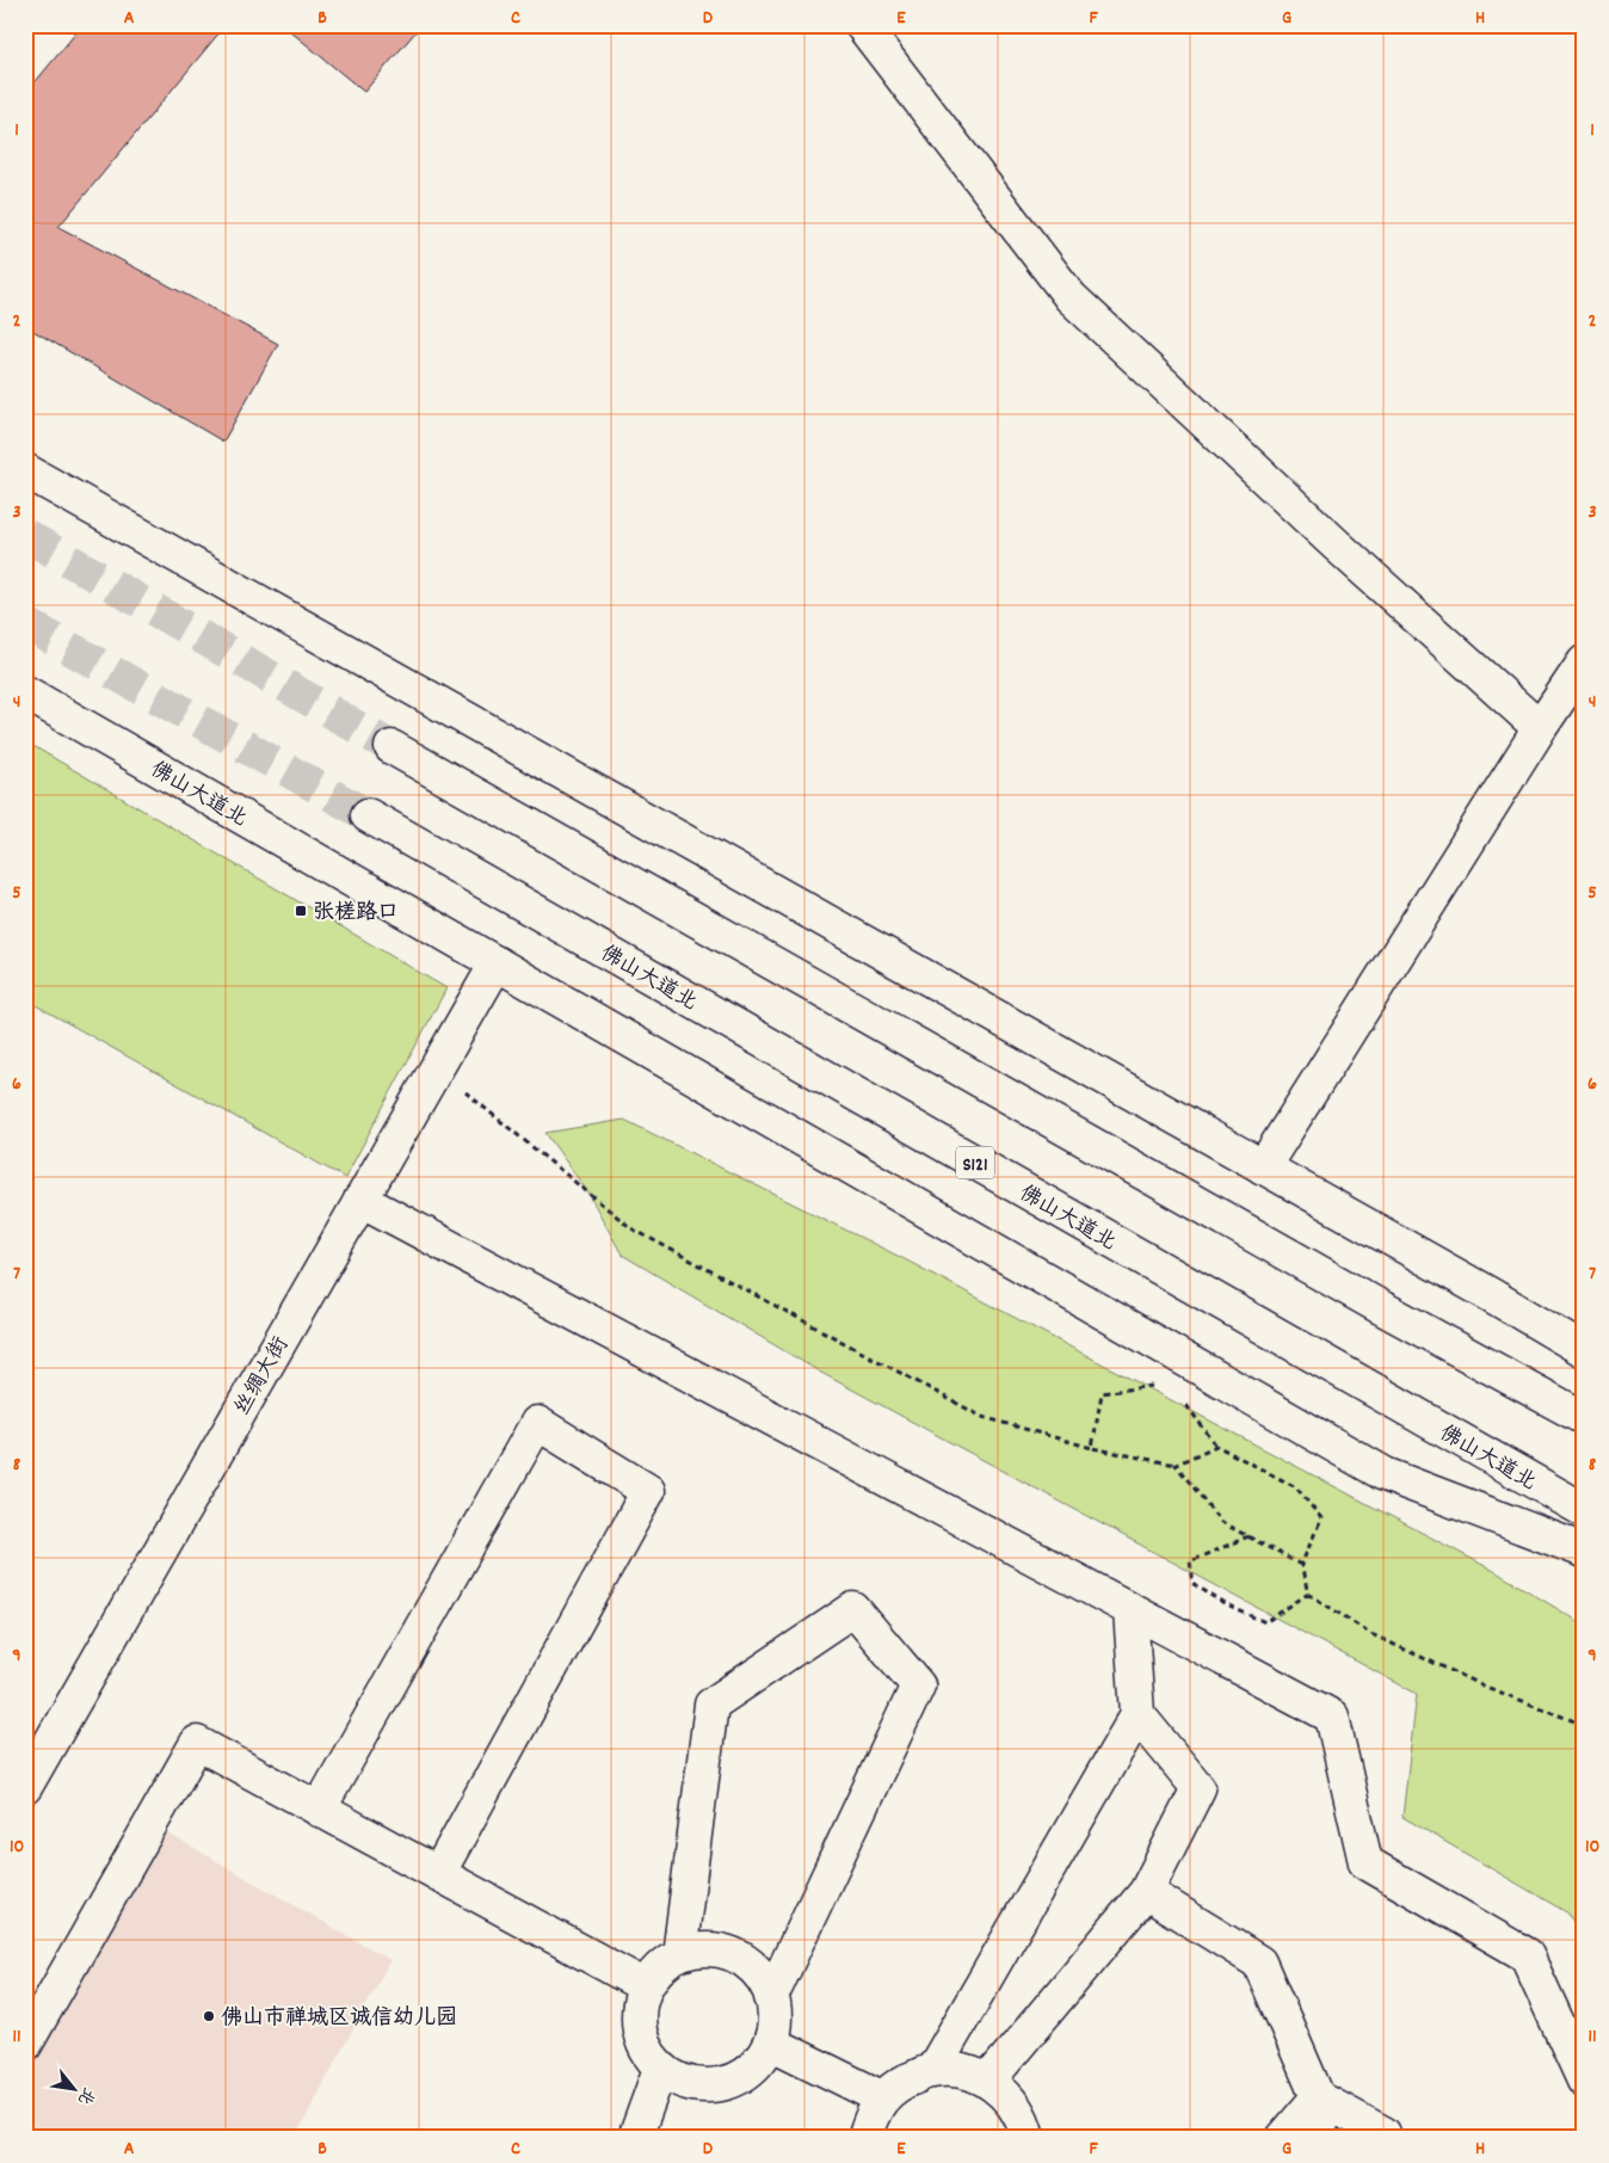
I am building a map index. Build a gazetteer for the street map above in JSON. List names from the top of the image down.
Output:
{
  "streets": {
    "main road": ["佛山大道北", "S121", "丝绸大街"]
  },
  "crossings": [
    ["佛山大道北", "丝绸大街"]
  ],
  "places": {
    "transit": ["张槎路口"],
    "other": ["佛山市禅城区诚信幼儿园"]
  },
  "north": "bottom right",
  "grid": {
    "columns": [
      "A",
      "B",
      "C",
      "D",
      "E",
      "F",
      "G",
      "H"
    ],
    "rows": [
      "1",
      "2",
      "3",
      "4",
      "5",
      "6",
      "7",
      "8",
      "9",
      "10",
      "11"
    ]
  }
}
